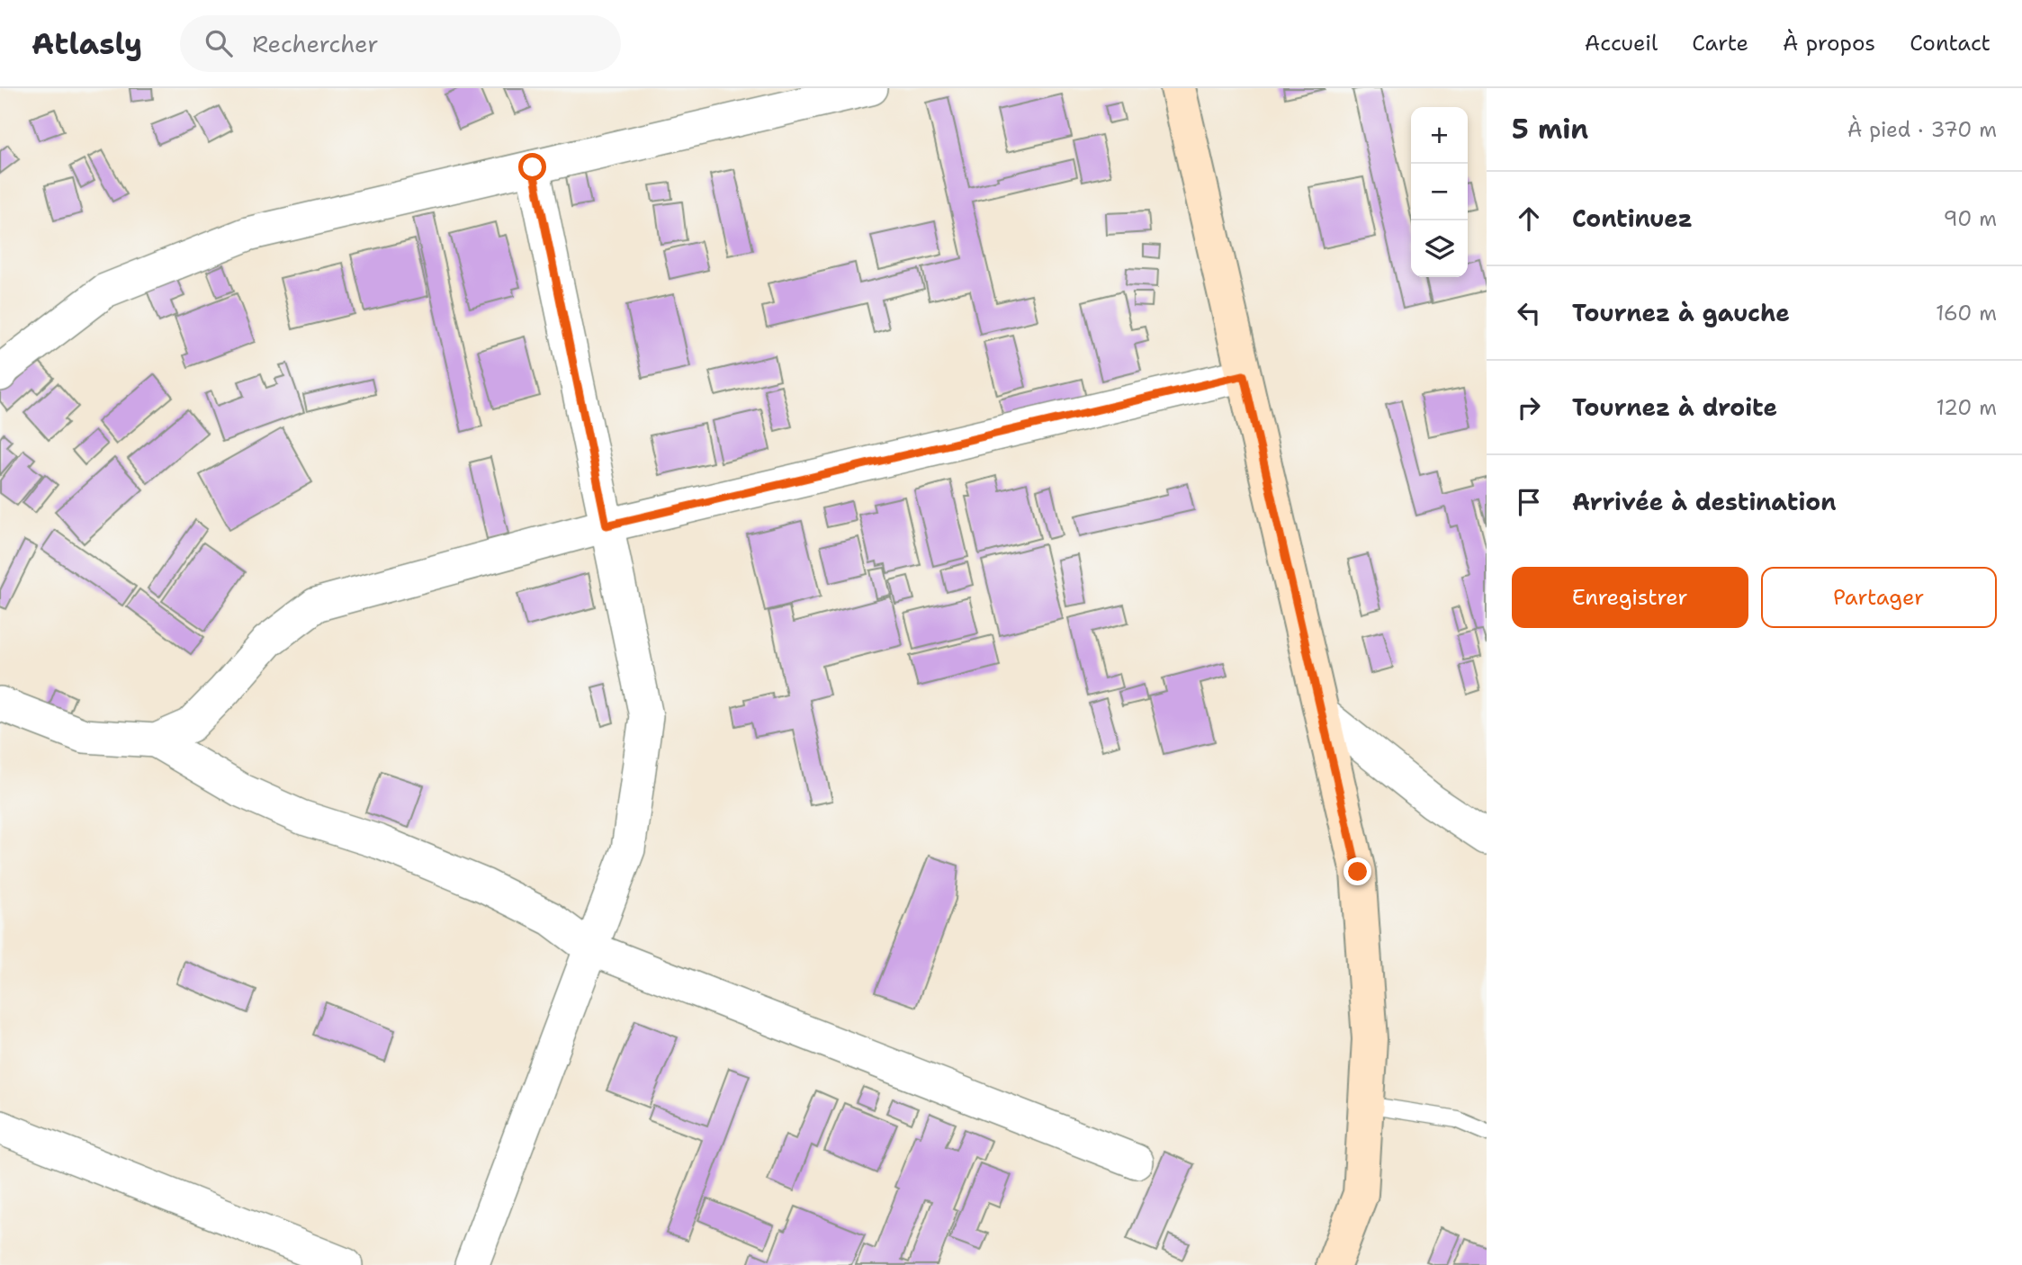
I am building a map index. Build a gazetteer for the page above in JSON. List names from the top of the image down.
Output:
{
  "page": {
    "header": "Atlasly",
    "search": "Rechercher",
    "nav": [
      "Accueil",
      "Carte",
      "À propos",
      "Contact"
    ],
    "heading": ["5 min", "À pied · 370 m"],
    "map_buttons": ["+", "−"],
    "list": [
      ["Continuez", "90 m"],
      ["Tournez à gauche", "160 m"],
      ["Tournez à droite", "120 m"],
      "Arrivée à destination"
    ],
    "buttons": ["Enregistrer", "Partager"]
  }
}
